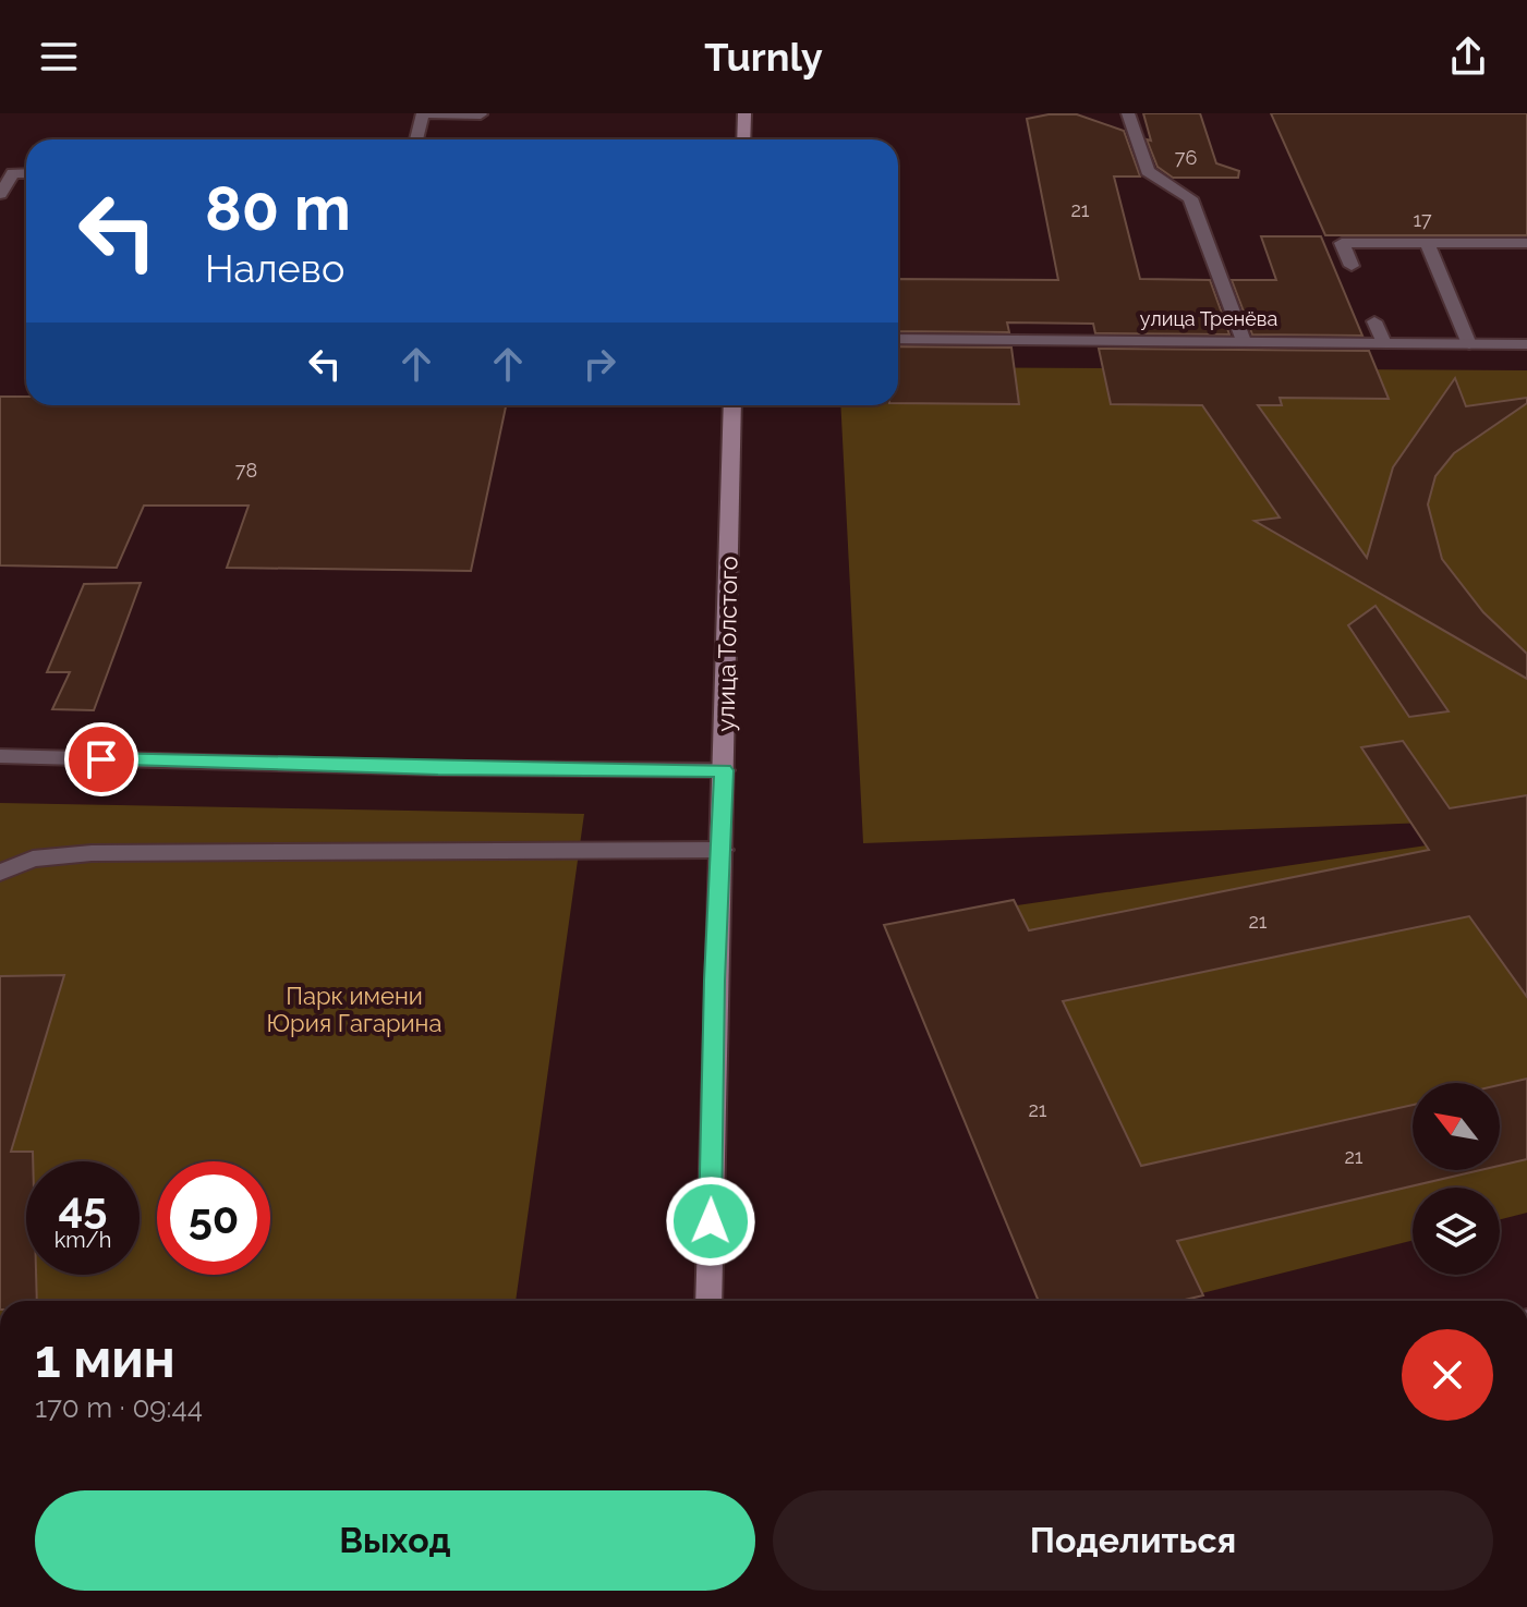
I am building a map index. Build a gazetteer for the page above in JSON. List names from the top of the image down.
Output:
{
  "streets": {
    "main road": ["улица Толстого"],
    "street": ["улица Тренёва"]
  },
  "parks": ["Парк имени Юрия Гагарина"],
  "house_numbers": [
    "76",
    "21",
    "17",
    "78",
    "21",
    "21",
    "21"
  ],
  "north": "top left",
  "page": {
    "header": "Turnly",
    "turn": ["80 m", "Налево"],
    "speed": "45 km/h",
    "limit": "50",
    "heading": ["1 мин", "170 m · 09:44"],
    "buttons": ["Выход", "Поделиться"]
  }
}
